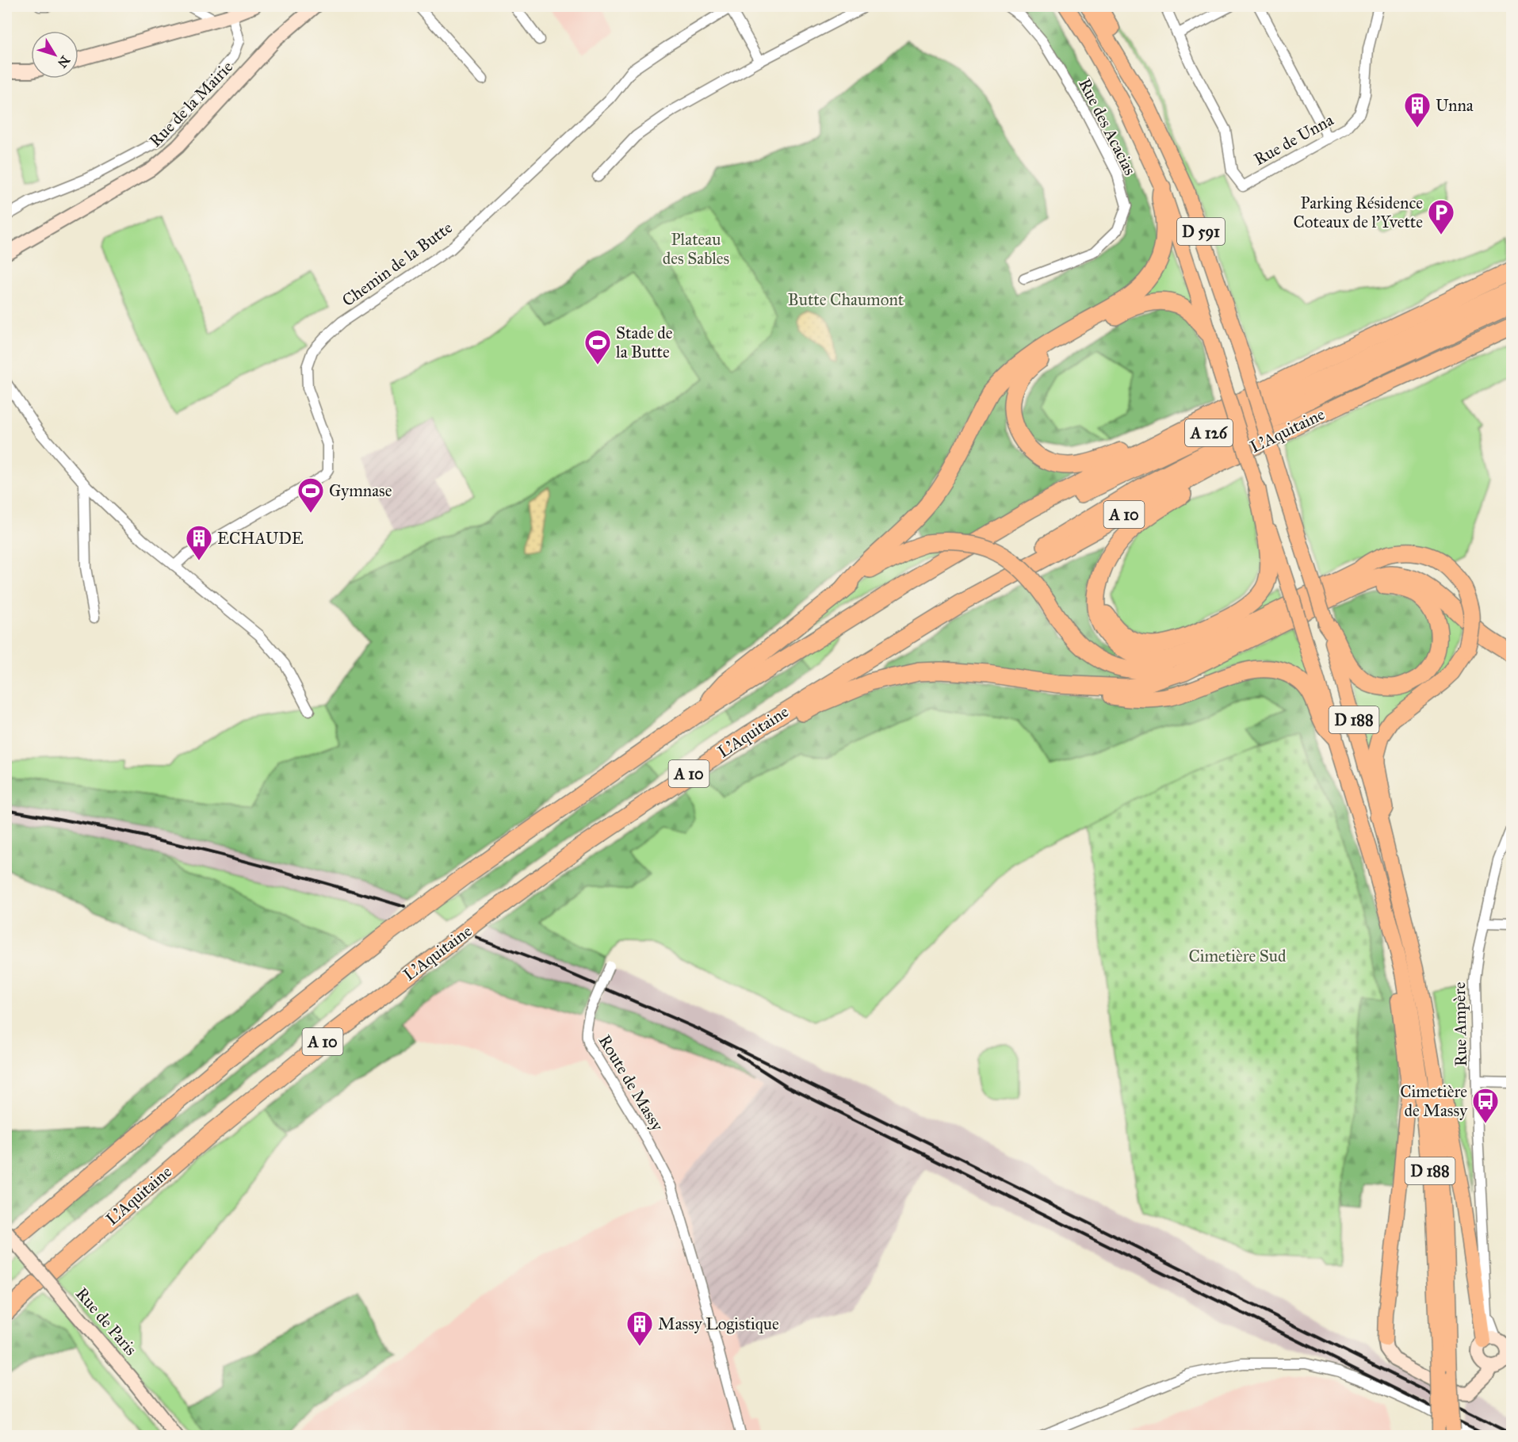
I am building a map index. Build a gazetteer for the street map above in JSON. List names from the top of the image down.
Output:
{
  "streets": {
    "highway": ["L'Aquitaine", "A 126", "A 10"],
    "main road": [
      "Rue de la Mairie",
      "D 591",
      "D 188",
      "Rue de Paris"
    ],
    "street": [
      "Rue des Acacias",
      "Rue de Unna",
      "Chemin de la Butte",
      "Rue Ampère",
      "Route de Massy"
    ]
  },
  "crossings": [
    ["D 591", "D 188"],
    ["L'Aquitaine", "A 126"],
    ["A 126", "A 10"]
  ],
  "parks": ["Plateau des Sables", "Butte Chaumont", "Cimetière Sud"],
  "places": {
    "building": ["Unna", "ECHAUDE", "Massy Logistique"],
    "parking": ["Parking Résidence Coteaux de l’Yvette"],
    "sports": ["Stade de la Butte", "Gymnase"],
    "bus stop": ["Cimetière de Massy"]
  },
  "north": "bottom right"
}
